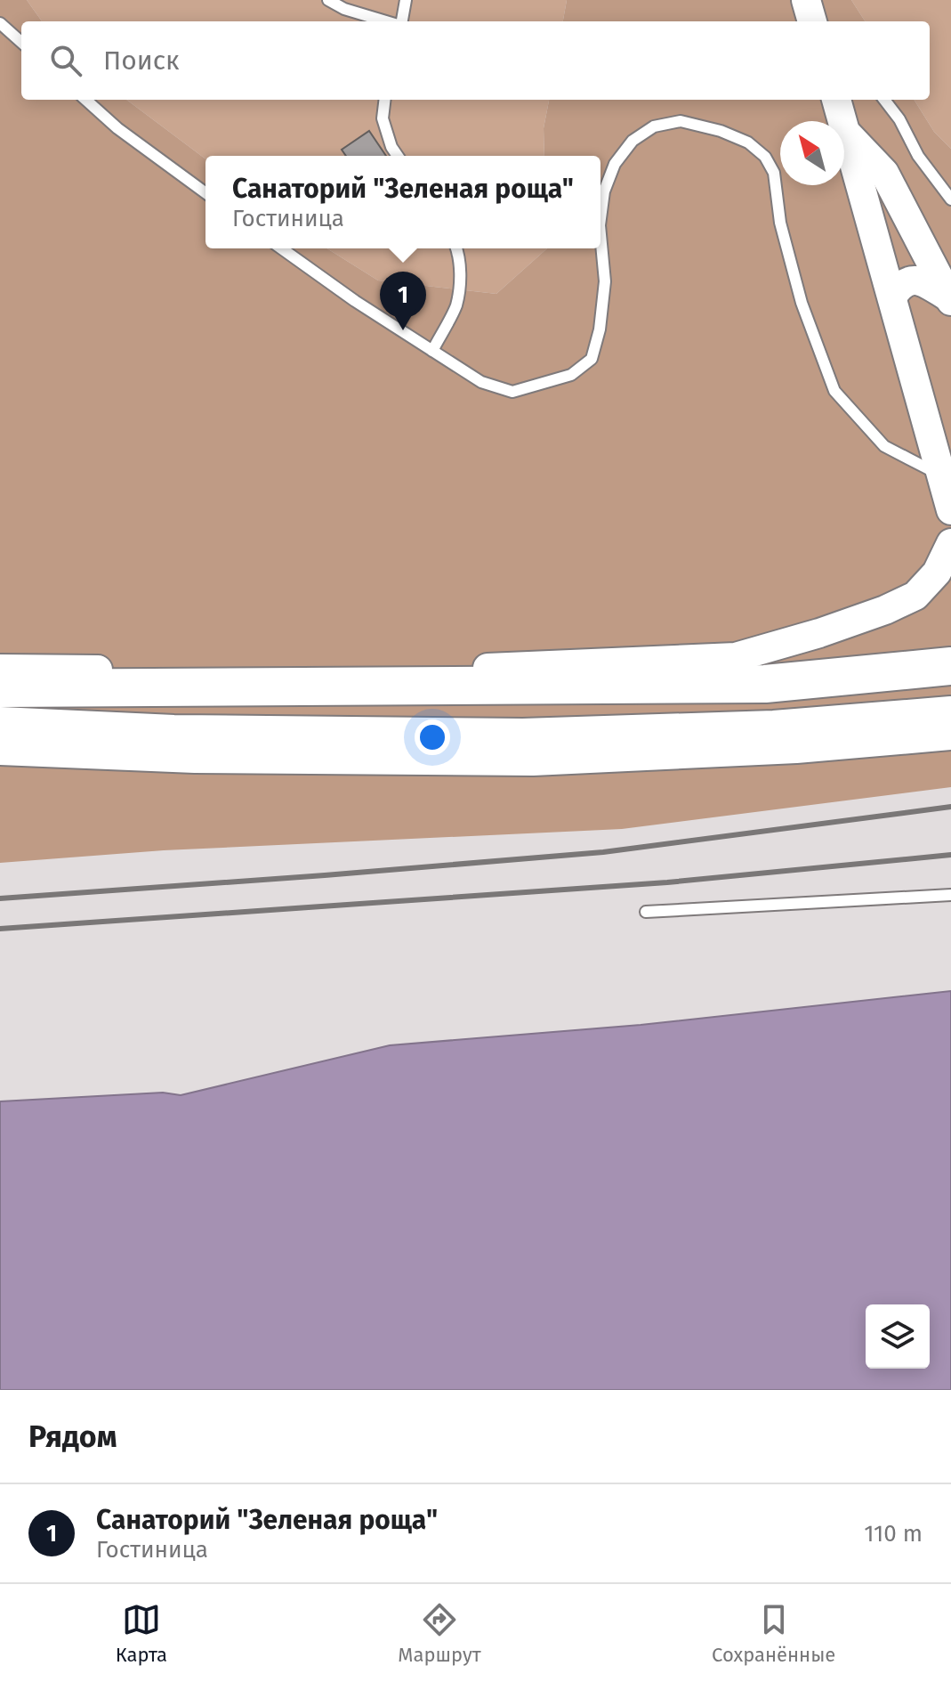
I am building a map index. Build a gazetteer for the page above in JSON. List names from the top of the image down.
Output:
{
  "north": "top left",
  "page": {
    "search": "Поиск",
    "popup": ["Санаторий \"Зеленая роща\"", "Гостиница"],
    "pins": "1",
    "heading": "Рядом",
    "list": [
      {
        "mark": "1",
        "name": "Санаторий \"Зеленая роща\"",
        "note": "Гостиница",
        "value": "110 m"
      }
    ],
    "nav": ["Карта", "Маршрут", "Сохранённые"]
  }
}
